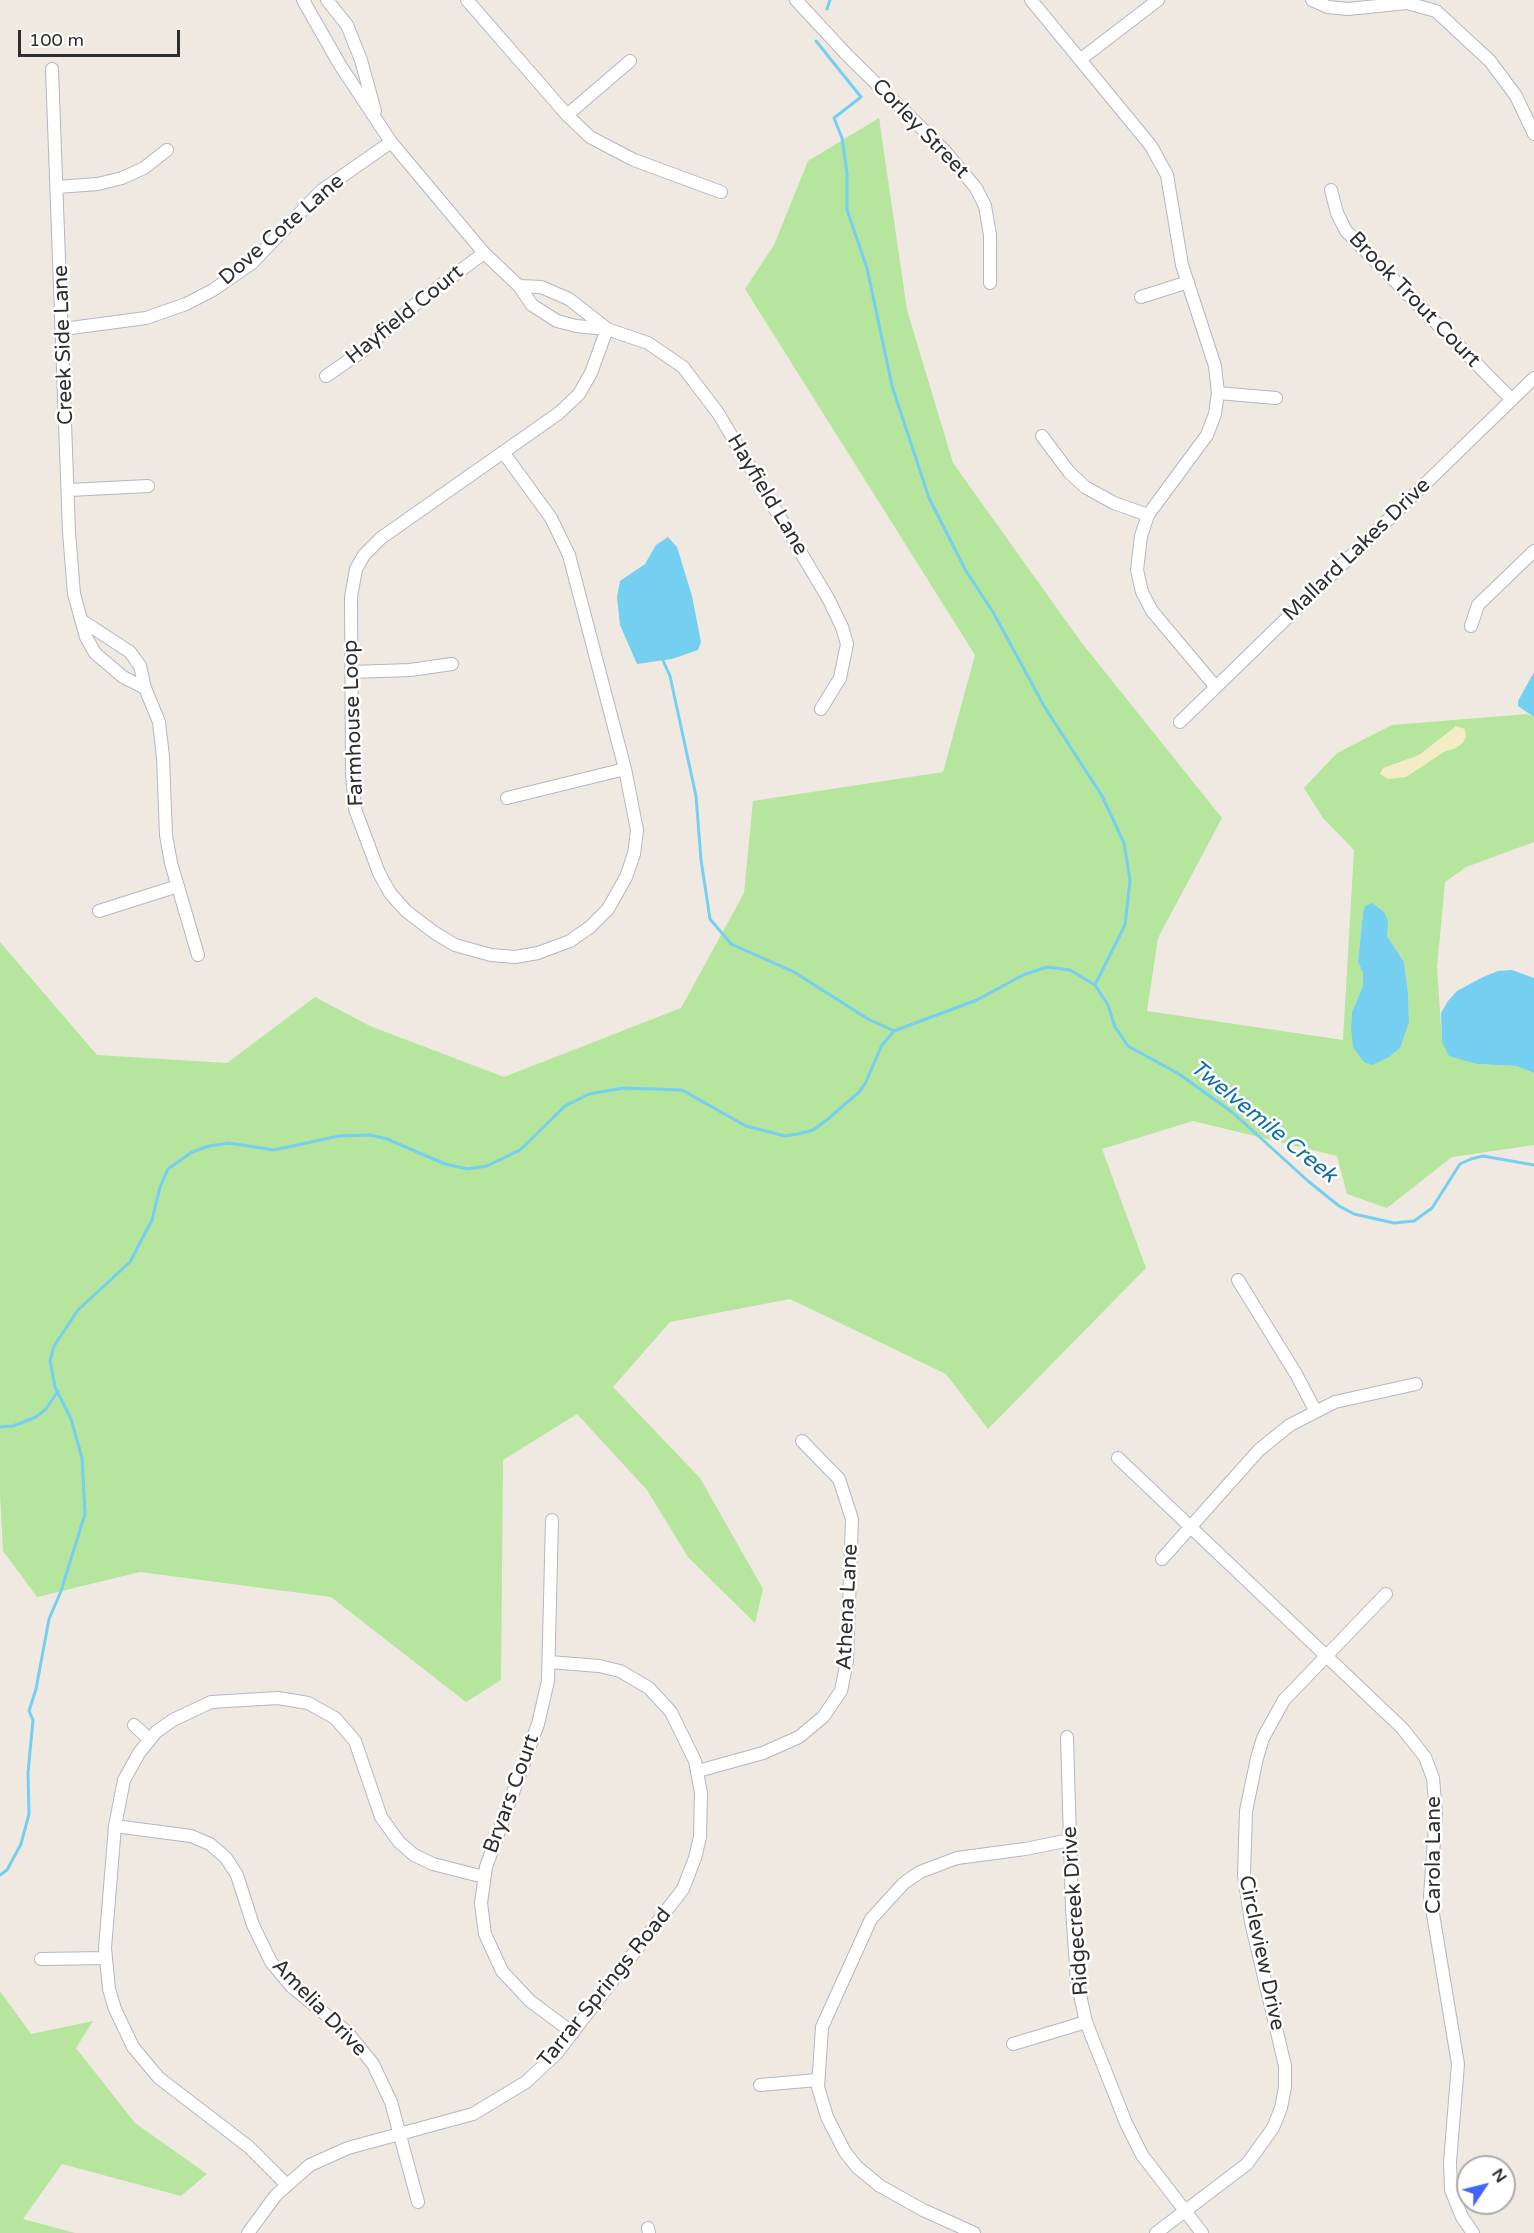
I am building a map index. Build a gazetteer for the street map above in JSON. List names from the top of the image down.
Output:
{
  "streets": {
    "street": [
      "Corley Street",
      "Dove Cote Lane",
      "Brook Trout Court",
      "Hayfield Court",
      "Creek Side Lane",
      "Hayfield Lane",
      "Mallard Lakes Drive",
      "Farmhouse Loop",
      "Athena Lane",
      "Bryars Court",
      "Carola Lane",
      "Ridgecreek Drive",
      "Circleview Drive",
      "Tarrar Springs Road",
      "Amelia Drive"
    ]
  },
  "crossings": [
    ["Dove Cote Lane", "Creek Side Lane"],
    ["Dove Cote Lane", "Hayfield Lane"],
    ["Brook Trout Court", "Mallard Lakes Drive"],
    ["Hayfield Court", "Hayfield Lane"],
    ["Hayfield Lane", "Farmhouse Loop"],
    ["Athena Lane", "Tarrar Springs Road"],
    ["Bryars Court", "Tarrar Springs Road"],
    ["Carola Lane", "Circleview Drive"],
    ["Ridgecreek Drive", "Circleview Drive"],
    ["Tarrar Springs Road", "Amelia Drive"]
  ],
  "water": ["Twelvemile Creek"],
  "scale_bar": "100 m",
  "north": "top right"
}
